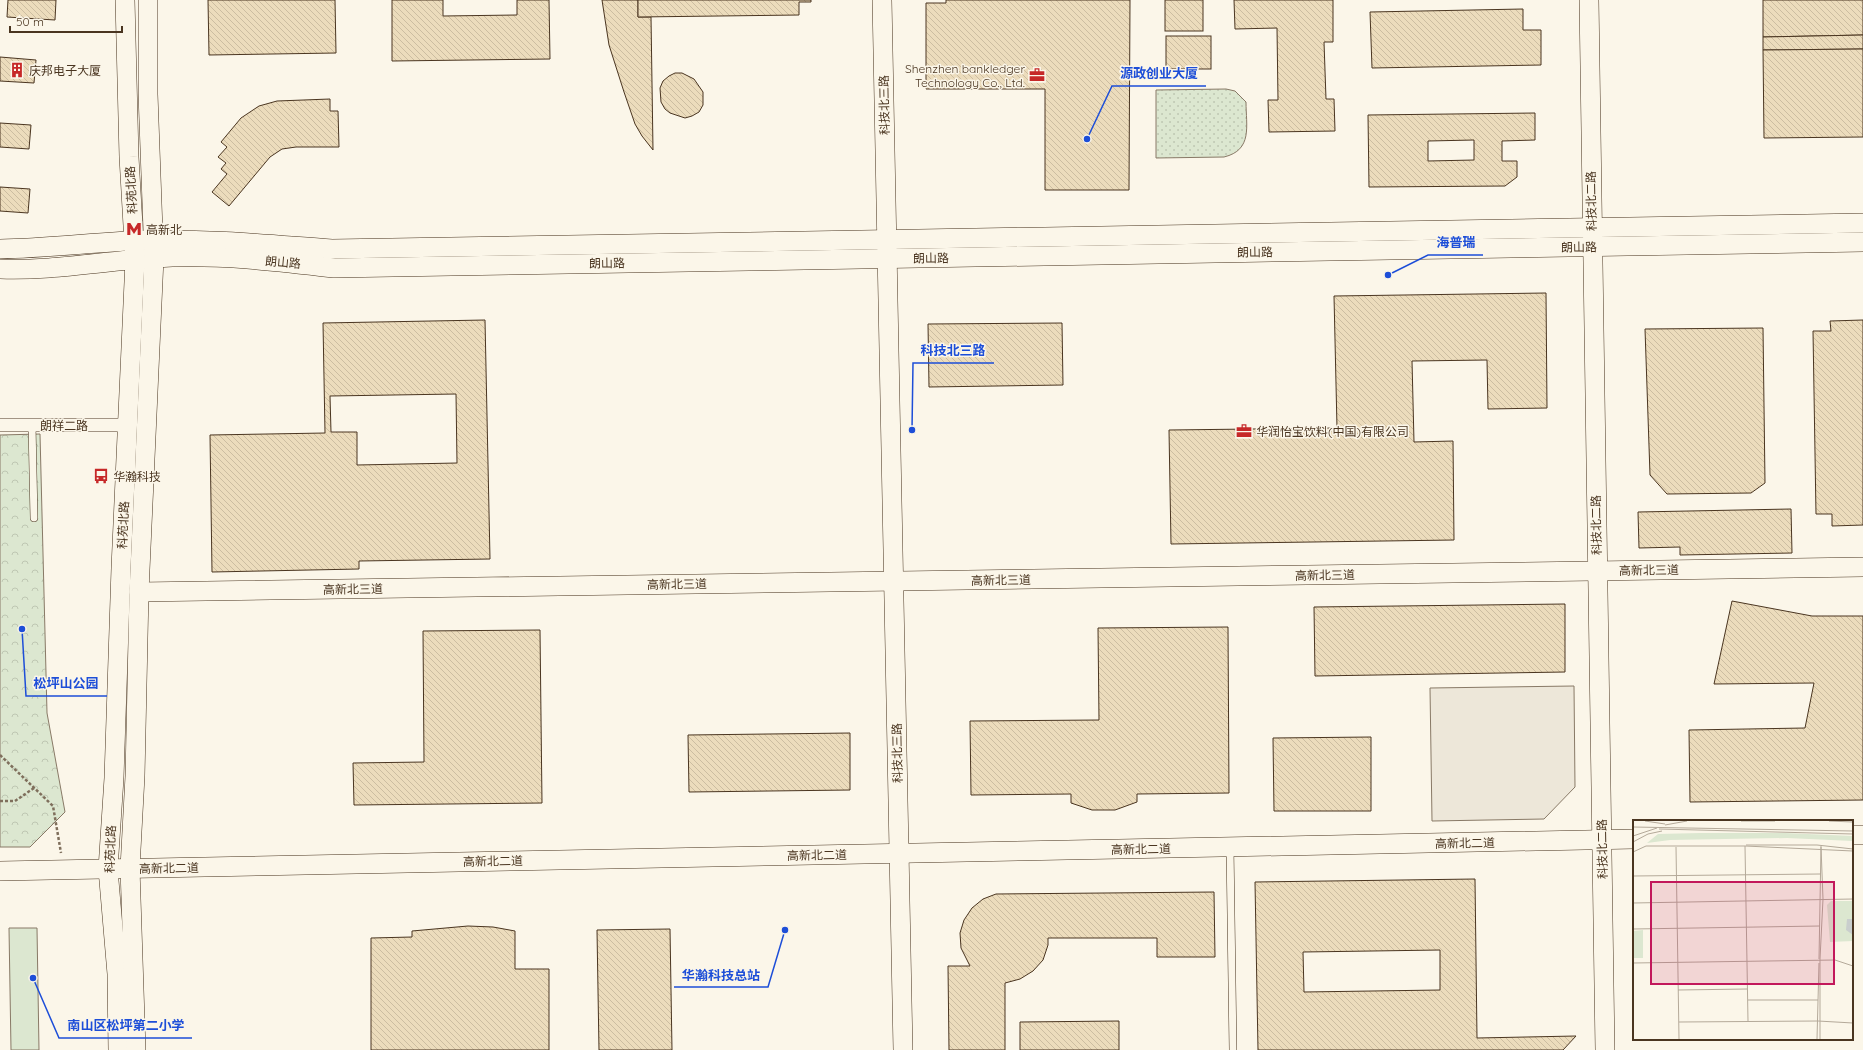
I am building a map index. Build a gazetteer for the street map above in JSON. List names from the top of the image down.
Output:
{
  "streets": {
    "street": [
      "科技北三路",
      "科苑北路",
      "科技北二路",
      "朗山路",
      "朗祥二路",
      "高新北三道",
      "高新北二道"
    ]
  },
  "crossings": [
    ["科技北三路", "朗山路"],
    ["科技北三路", "高新北三道"],
    ["科技北三路", "高新北二道"],
    ["科苑北路", "朗山路"],
    ["科苑北路", "朗祥二路"],
    ["科苑北路", "高新北三道"],
    ["科苑北路", "高新北二道"],
    ["科技北二路", "朗山路"],
    ["科技北二路", "高新北三道"],
    ["科技北二路", "高新北二道"]
  ],
  "places": {
    "building": ["庆邦电子大厦"],
    "office": ["Shenzhen bankledger Technology Co., Ltd.", "华润怡宝饮料(中国)有限公司"],
    "other": [
      "源政创业大厦",
      "海普瑞",
      "科技北三路",
      "松坪山公园",
      "华瀚科技总站",
      "南山区松坪第二小学"
    ],
    "metro station": ["高新北"],
    "bus stop": ["华瀚科技"]
  },
  "scale_bar": "50 m"
}
